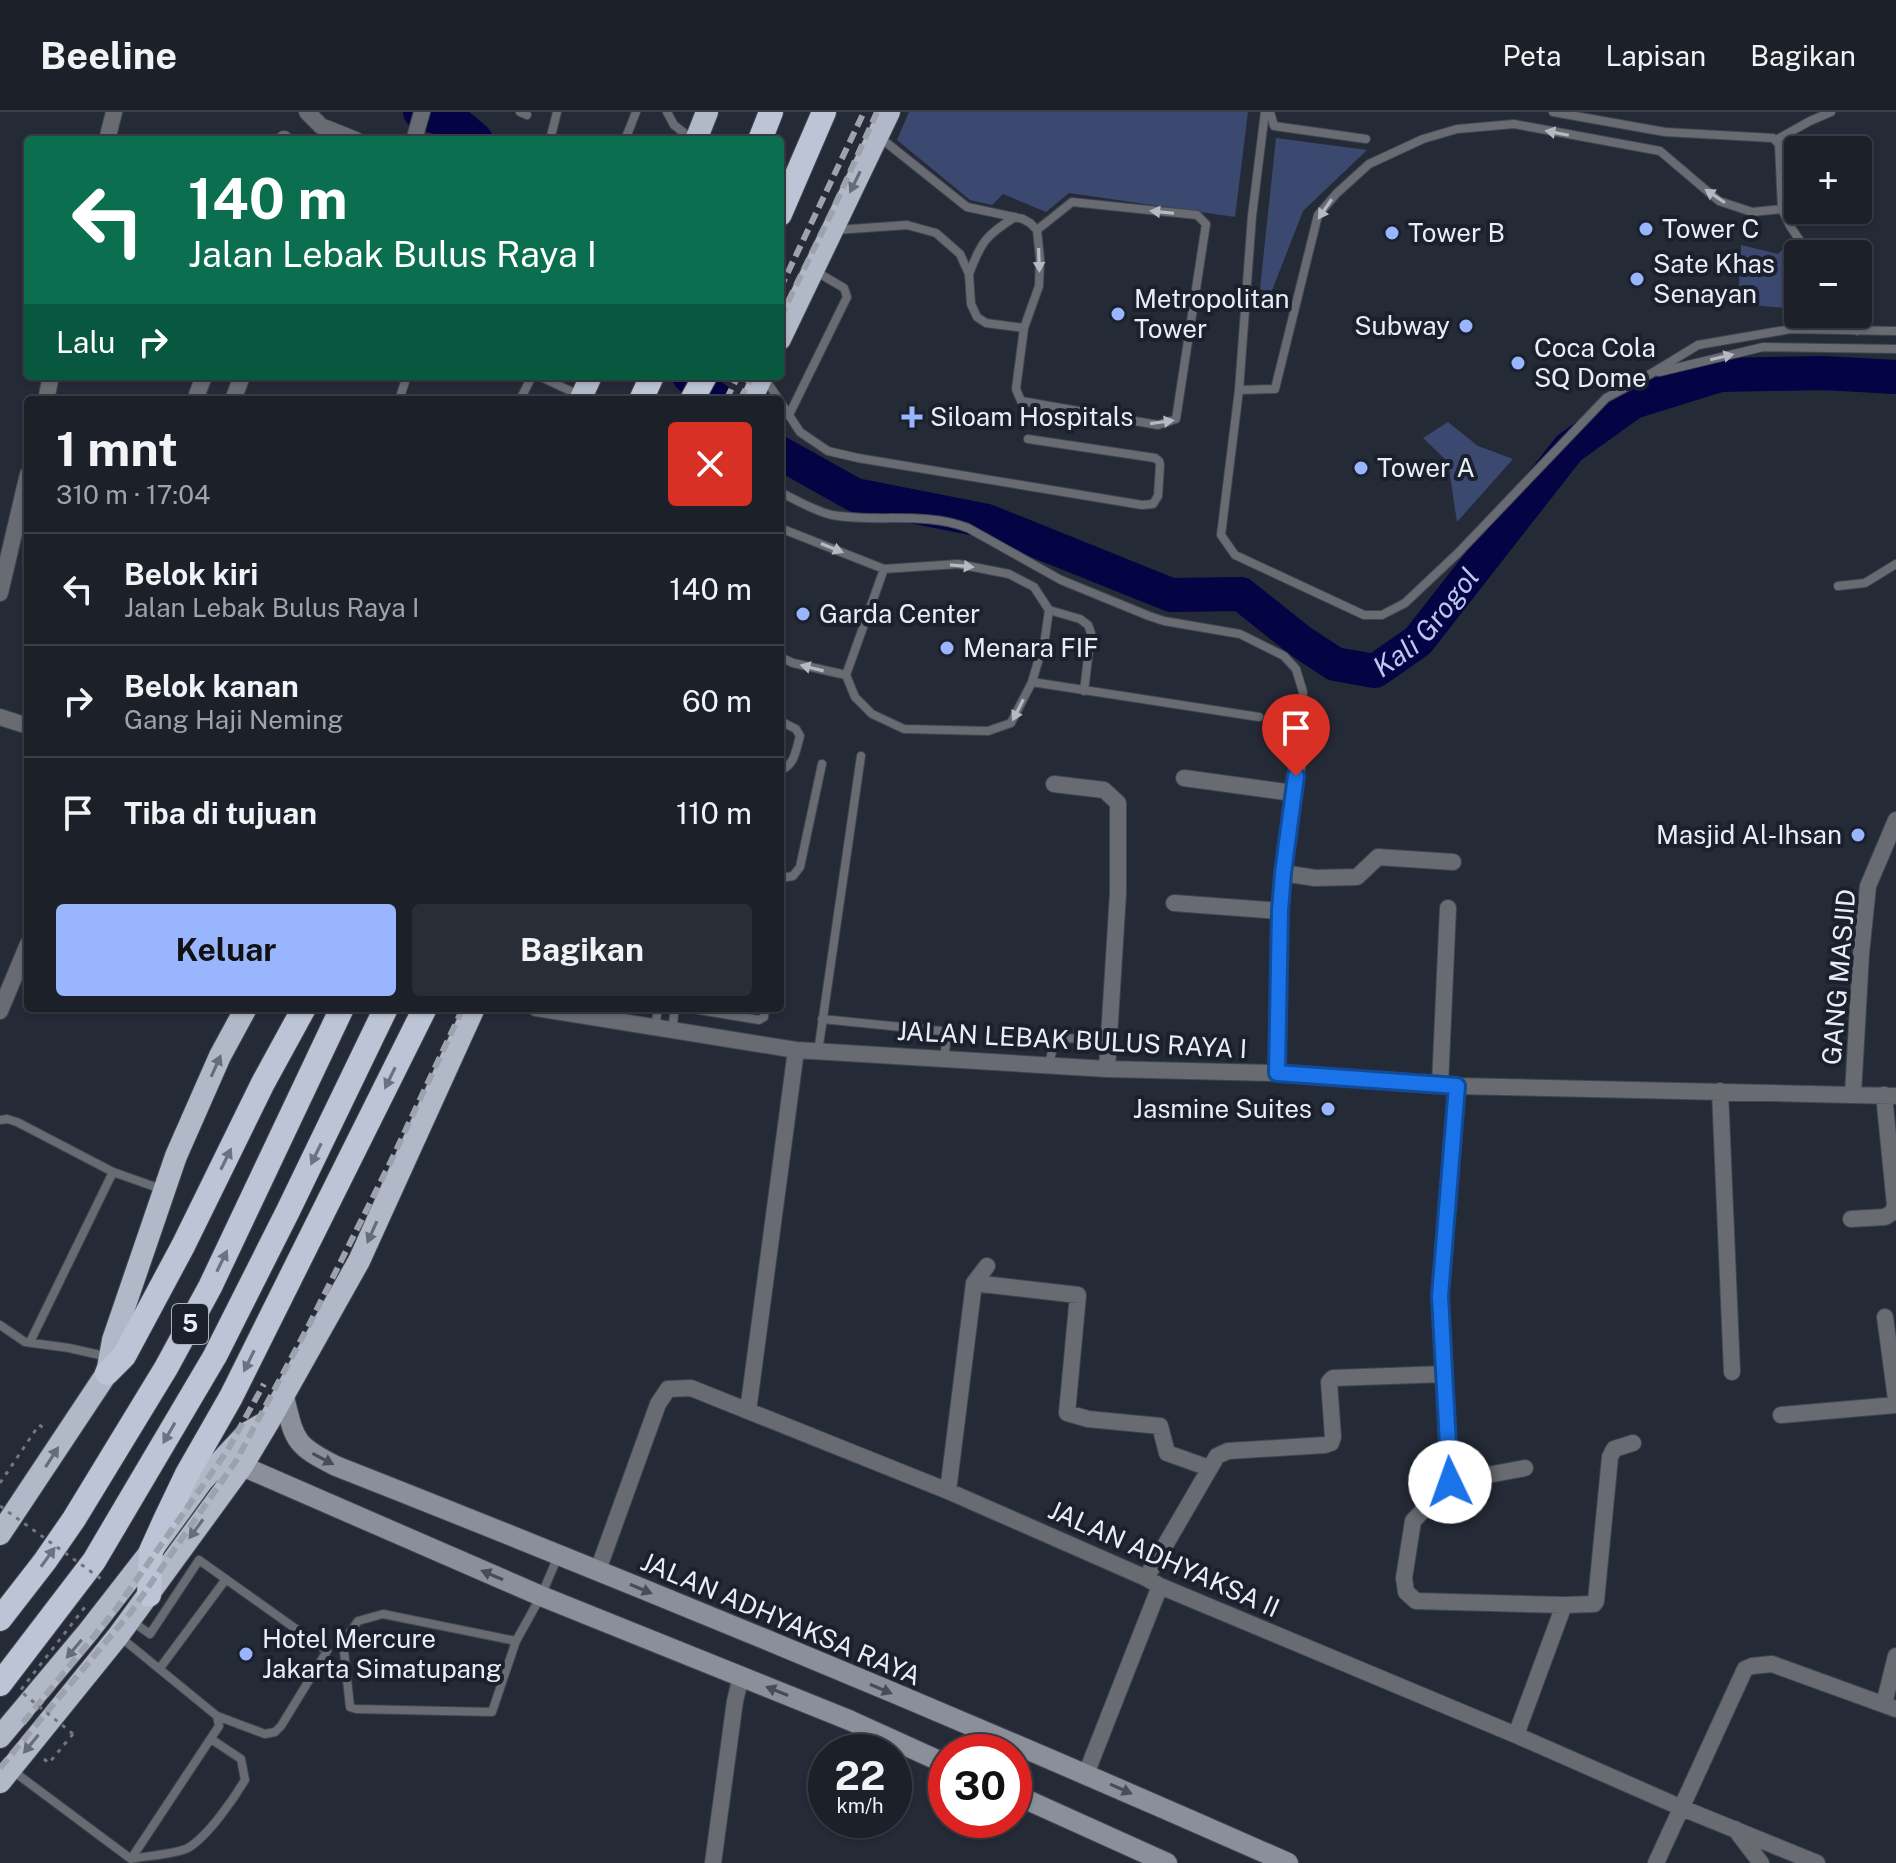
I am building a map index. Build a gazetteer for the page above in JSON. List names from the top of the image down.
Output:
{
  "streets": {
    "highway": ["5"],
    "main road": ["JALAN ADHYAKSA RAYA"],
    "street": ["GANG MASJID", "JALAN LEBAK BULUS RAYA I", "JALAN ADHYAKSA II"]
  },
  "crossings": [
    ["GANG MASJID", "JALAN LEBAK BULUS RAYA I"],
    ["JALAN ADHYAKSA II", "JALAN ADHYAKSA RAYA"]
  ],
  "water": ["Kali Grogol"],
  "places": {
    "other": [
      "Tower C",
      "Tower B",
      "Sate Khas Senayan",
      "Metropolitan Tower",
      "Subway",
      "Coca Cola SQ Dome",
      "Tower A",
      "Garda Center",
      "Menara FIF",
      "Masjid Al-Ihsan",
      "Jasmine Suites",
      "Hotel Mercure Jakarta Simatupang"
    ],
    "health": ["Siloam Hospitals"]
  },
  "page": {
    "header": "Beeline",
    "nav": ["Peta", "Lapisan", "Bagikan"],
    "map_buttons": ["+", "−"],
    "turn": ["140 m", "Jalan Lebak Bulus Raya I"],
    "then": "Lalu",
    "heading": ["1 mnt", "310 m · 17:04"],
    "list": [
      {
        "name": "Belok kiri",
        "note": "Jalan Lebak Bulus Raya I",
        "value": "140 m"
      },
      {
        "name": "Belok kanan",
        "note": "Gang Haji Neming",
        "value": "60 m"
      },
      {
        "name": "Tiba di tujuan",
        "value": "110 m"
      }
    ],
    "buttons": ["Keluar", "Bagikan"],
    "speed": "22 km/h",
    "limit": "30"
  }
}
